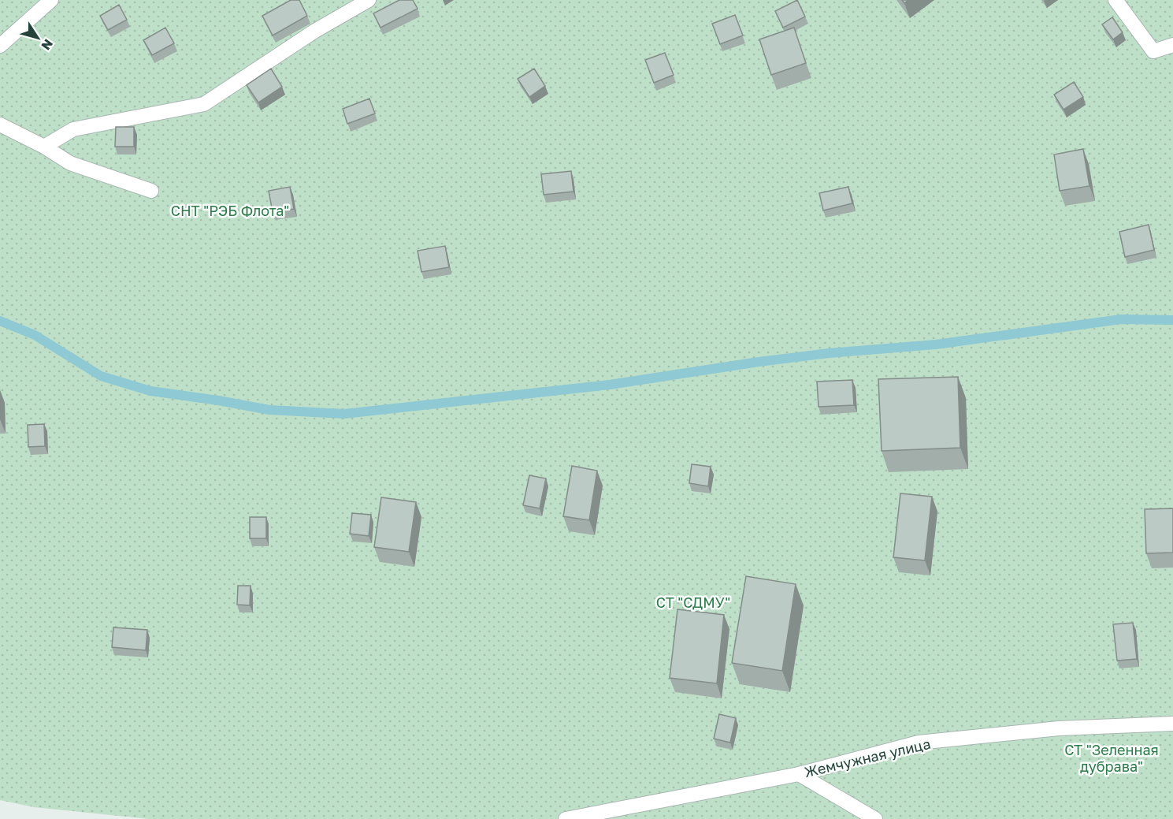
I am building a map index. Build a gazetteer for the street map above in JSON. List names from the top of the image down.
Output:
{
  "streets": {
    "street": ["Жемчужная улица"]
  },
  "parks": ["СНТ \"РЭБ Флота\"", "СТ \"СДМУ\"", "СТ \"Зеленная дубрава\""],
  "north": "bottom right"
}
